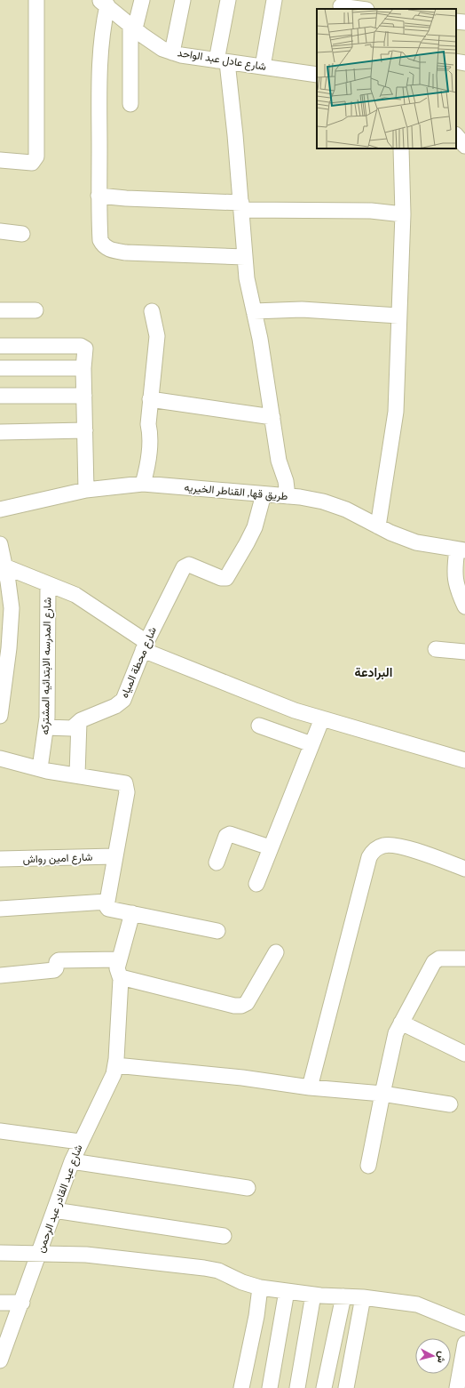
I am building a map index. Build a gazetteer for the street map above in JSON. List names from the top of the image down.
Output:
{
  "streets": {
    "street": [
      "شارع عادل عبد الواحد",
      "طريق قها, القناطر الخيريه",
      "شارع محطة المياه",
      "شارع المدرسه الابتدائيه المشتركه",
      "شارع امين رواش",
      "شارع عبد القادر عبد الرحمن"
    ]
  },
  "crossings": [
    ["طريق قها, القناطر الخيريه", "شارع محطة المياه"],
    ["شارع محطة المياه", "شارع المدرسه الابتدائيه المشتركه"]
  ],
  "districts": ["البرادعة"],
  "north": "right"
}
